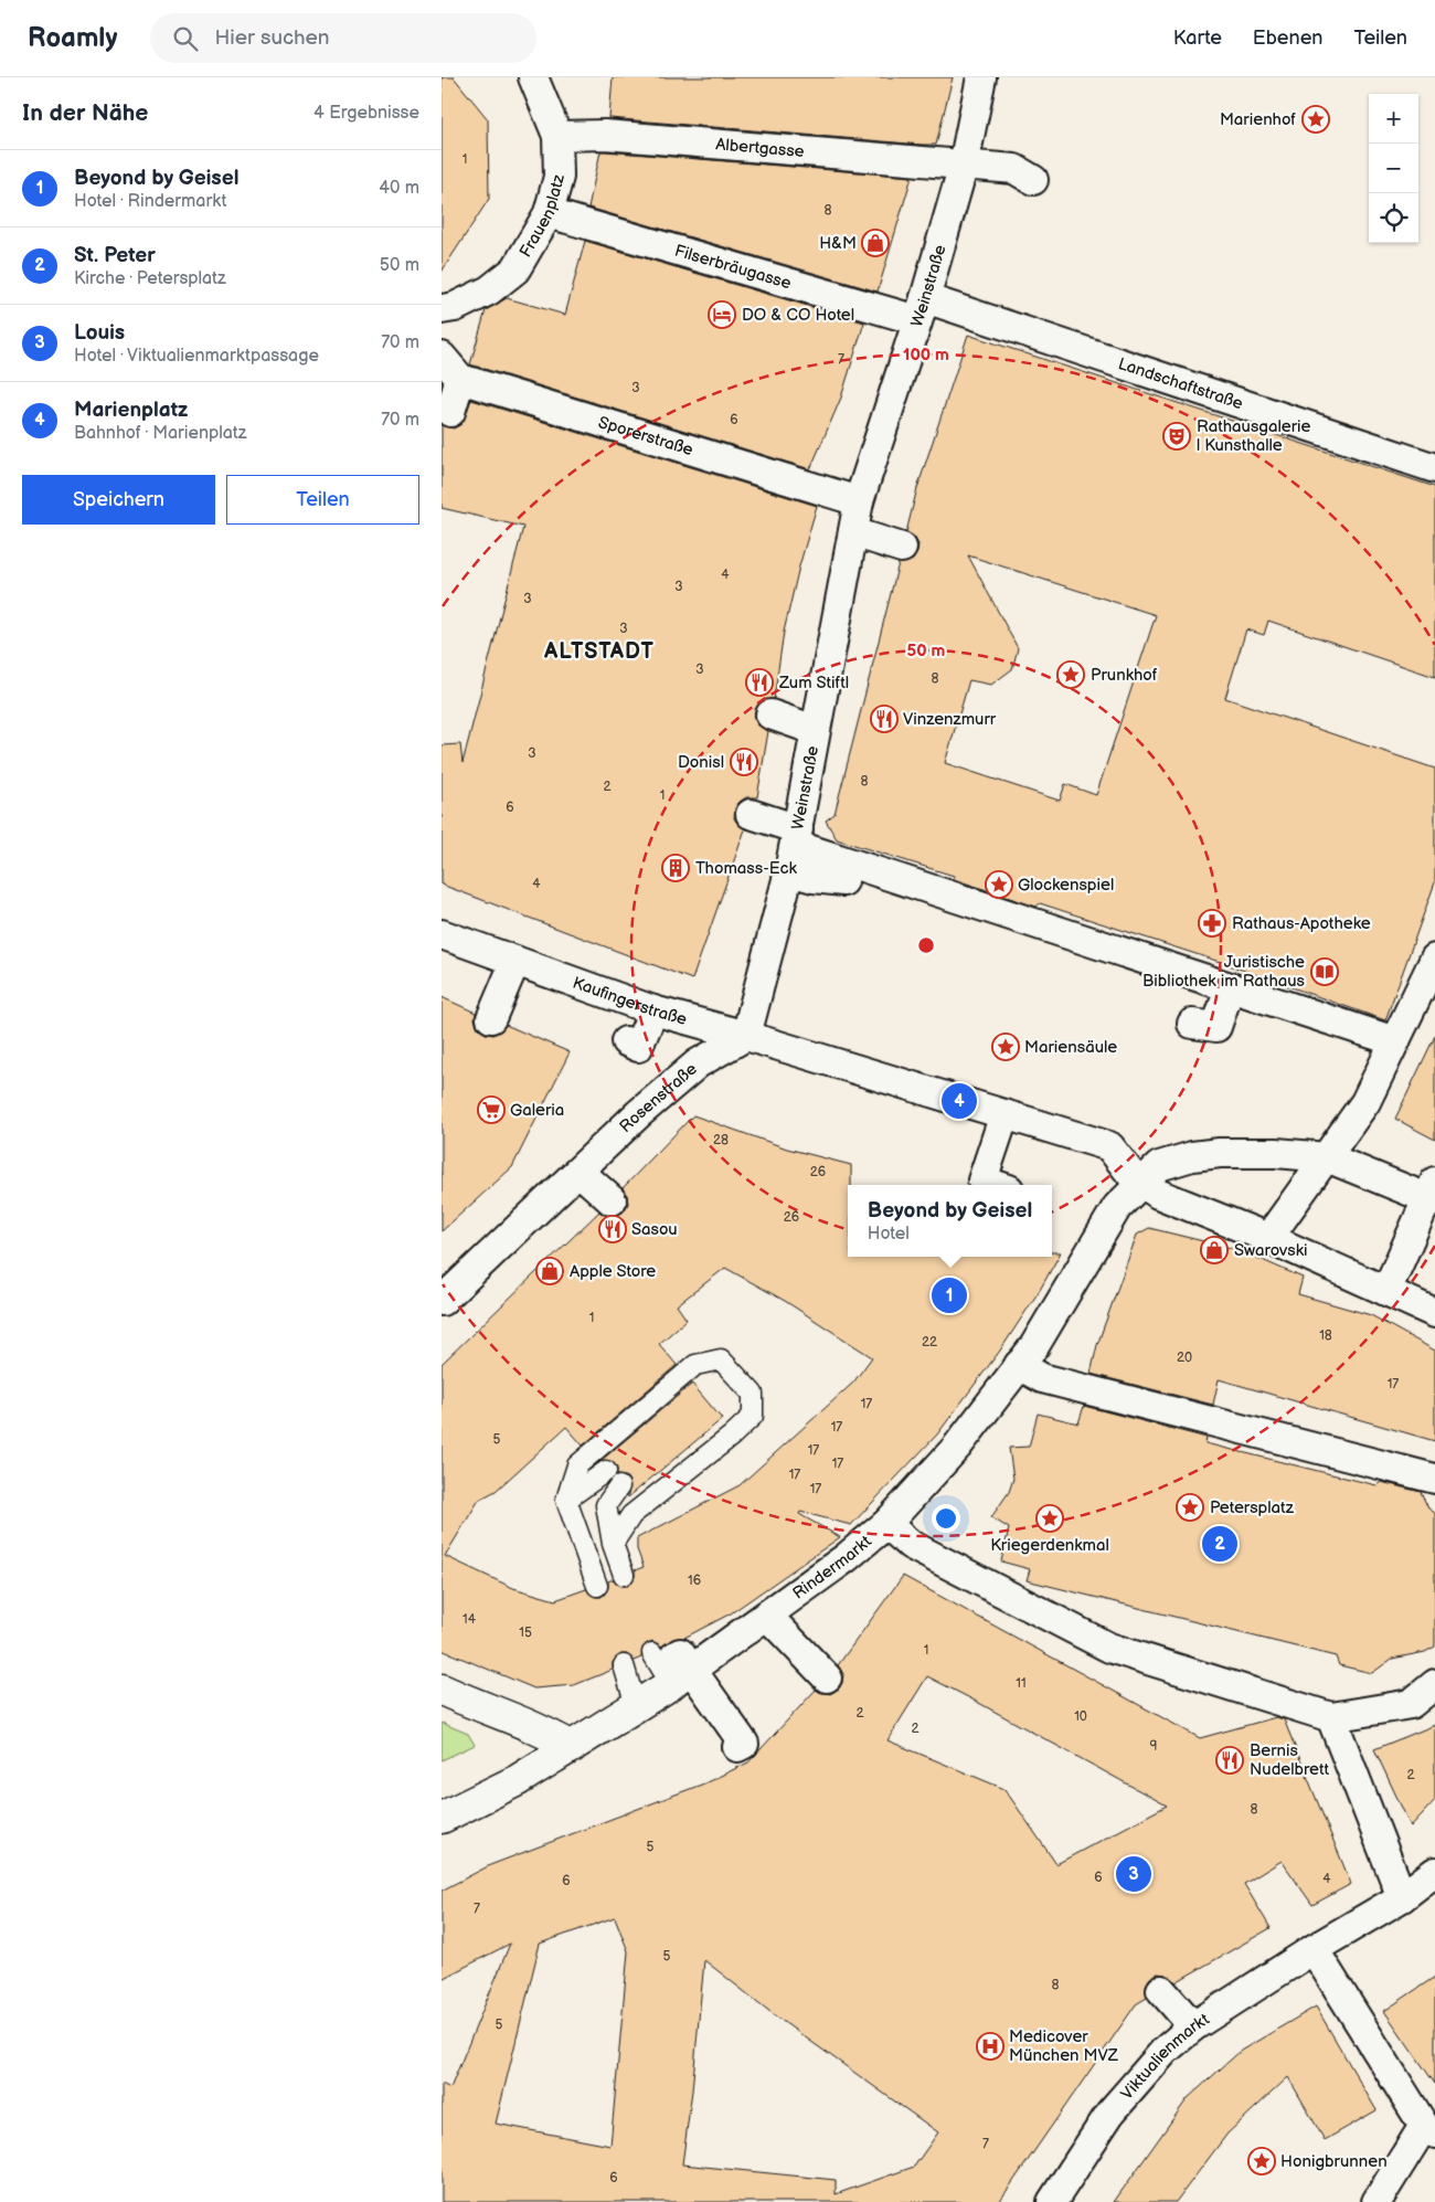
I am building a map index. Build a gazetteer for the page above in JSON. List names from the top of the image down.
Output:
{
  "streets": {
    "street": [
      "Albertgasse",
      "Frauenplatz",
      "Filserbräugasse",
      "Weinstraße",
      "Landschaftstraße",
      "Sporerstraße",
      "Kaufingerstraße",
      "Rosenstraße",
      "Rindermarkt",
      "Viktualienmarkt"
    ]
  },
  "crossings": [
    ["Albertgasse", "Frauenplatz"],
    ["Albertgasse", "Weinstraße"],
    ["Frauenplatz", "Filserbräugasse"],
    ["Filserbräugasse", "Weinstraße"],
    ["Filserbräugasse", "Landschaftstraße"],
    ["Weinstraße", "Landschaftstraße"],
    ["Weinstraße", "Sporerstraße"],
    ["Weinstraße", "Kaufingerstraße"],
    ["Weinstraße", "Rosenstraße"],
    ["Kaufingerstraße", "Rosenstraße"],
    ["Kaufingerstraße", "Rindermarkt"]
  ],
  "districts": ["ALTSTADT"],
  "places": {
    "place": [
      "Marienhof",
      "Prunkhof",
      "Glockenspiel",
      "Mariensäule",
      "Petersplatz",
      "Kriegerdenkmal",
      "Honigbrunnen"
    ],
    "shop": ["H&M", "Swarovski", "Apple Store"],
    "hotel": ["DO & CO Hotel"],
    "theatre": ["Rathausgalerie | Kunsthalle"],
    "restaurant": [
      "Zum Stiftl",
      "Vinzenzmurr",
      "Donisl",
      "Sasou",
      "Bernis Nudelbrett"
    ],
    "building": ["Thomass-Eck"],
    "pharmacy": ["Rathaus-Apotheke"],
    "library": ["Juristische Bibliothek im Rathaus"],
    "supermarket": ["Galeria"],
    "hospital": ["Medicover München MVZ"]
  },
  "house_numbers": [
    "1",
    "8",
    "7",
    "3",
    "6",
    "4",
    "3",
    "3",
    "3",
    "3",
    "8",
    "3",
    "8",
    "2",
    "1",
    "6",
    "4",
    "28",
    "26",
    "26",
    "1",
    "18",
    "22",
    "20",
    "17",
    "17",
    "17",
    "5",
    "17",
    "17",
    "17",
    "17",
    "16",
    "14",
    "15",
    "1",
    "11",
    "2",
    "10",
    "2",
    "9",
    "2",
    "8",
    "5",
    "6",
    "4",
    "6",
    "7",
    "5",
    "8",
    "5",
    "7",
    "6"
  ],
  "page": {
    "header": "Roamly",
    "search": "Hier suchen",
    "nav": ["Karte", "Ebenen", "Teilen"],
    "heading": ["In der Nähe", "4 Ergebnisse"],
    "map_buttons": ["+", "−"],
    "list": [
      {
        "mark": "1",
        "name": "Beyond by Geisel",
        "note": "Hotel · Rindermarkt",
        "value": "40 m"
      },
      {
        "mark": "2",
        "name": "St. Peter",
        "note": "Kirche · Petersplatz",
        "value": "50 m"
      },
      {
        "mark": "3",
        "name": "Louis",
        "note": "Hotel · Viktualienmarktpassage",
        "value": "70 m"
      },
      {
        "mark": "4",
        "name": "Marienplatz",
        "note": "Bahnhof · Marienplatz",
        "value": "70 m"
      }
    ],
    "buttons": ["Speichern", "Teilen"],
    "pins": [
      "4",
      "1",
      "2",
      "3"
    ],
    "popup": ["Beyond by Geisel", "Hotel"]
  },
  "rings": ["100 m", "50 m"]
}
